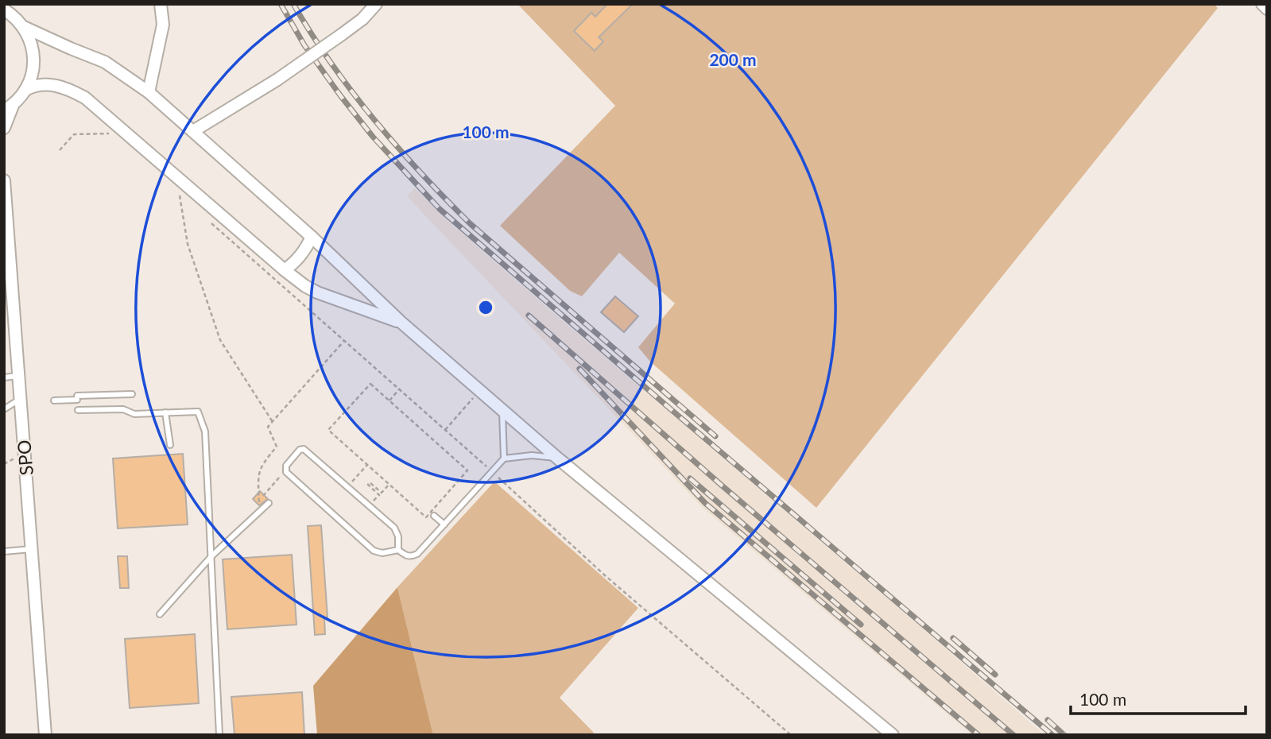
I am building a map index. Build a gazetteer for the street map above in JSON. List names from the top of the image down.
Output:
{
  "streets": {
    "street": ["SPO"]
  },
  "scale_bar": "100 m",
  "rings": ["200 m", "100 m"]
}
